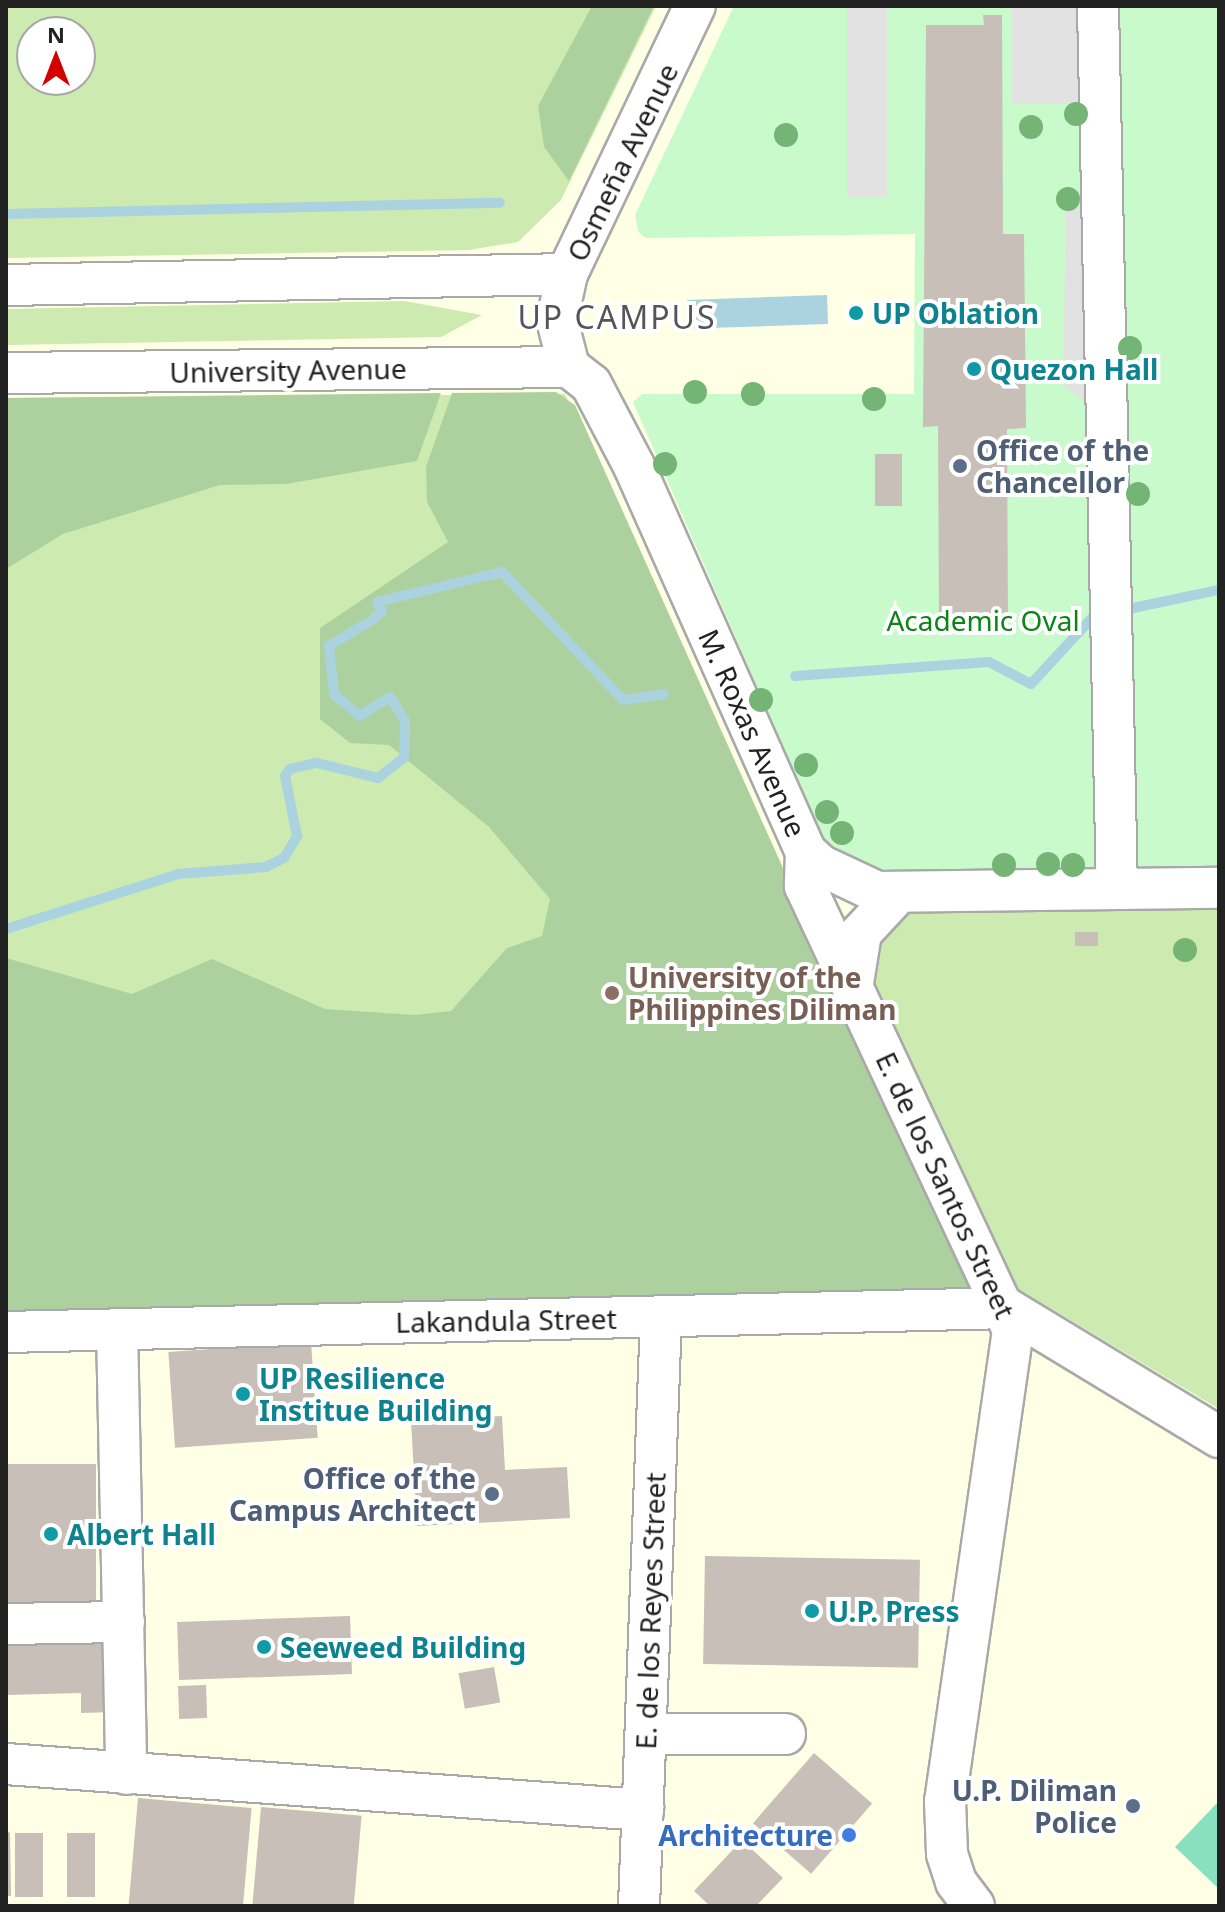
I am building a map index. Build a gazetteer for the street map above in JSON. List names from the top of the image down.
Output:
{
  "streets": {
    "street": [
      "Osmeña Avenue",
      "University Avenue",
      "M. Roxas Avenue",
      "E. de los Santos Street",
      "Lakandula Street",
      "E. de los Reyes Street"
    ]
  },
  "crossings": [
    ["Osmeña Avenue", "University Avenue"],
    ["Osmeña Avenue", "M. Roxas Avenue"],
    ["University Avenue", "M. Roxas Avenue"],
    ["M. Roxas Avenue", "E. de los Santos Street"],
    ["E. de los Santos Street", "Lakandula Street"],
    ["Lakandula Street", "E. de los Reyes Street"]
  ],
  "districts": ["UP CAMPUS"],
  "parks": ["Academic Oval"],
  "places": [
    "UP Oblation",
    "Quezon Hall",
    "Office of the Chancellor",
    "University of the Philippines Diliman",
    "UP Resilience Institue Building",
    "Office of the Campus Architect",
    "Albert Hall",
    "U.P. Press",
    "Seeweed Building",
    "U.P. Diliman Police",
    "Architecture"
  ],
  "north": "top"
}
